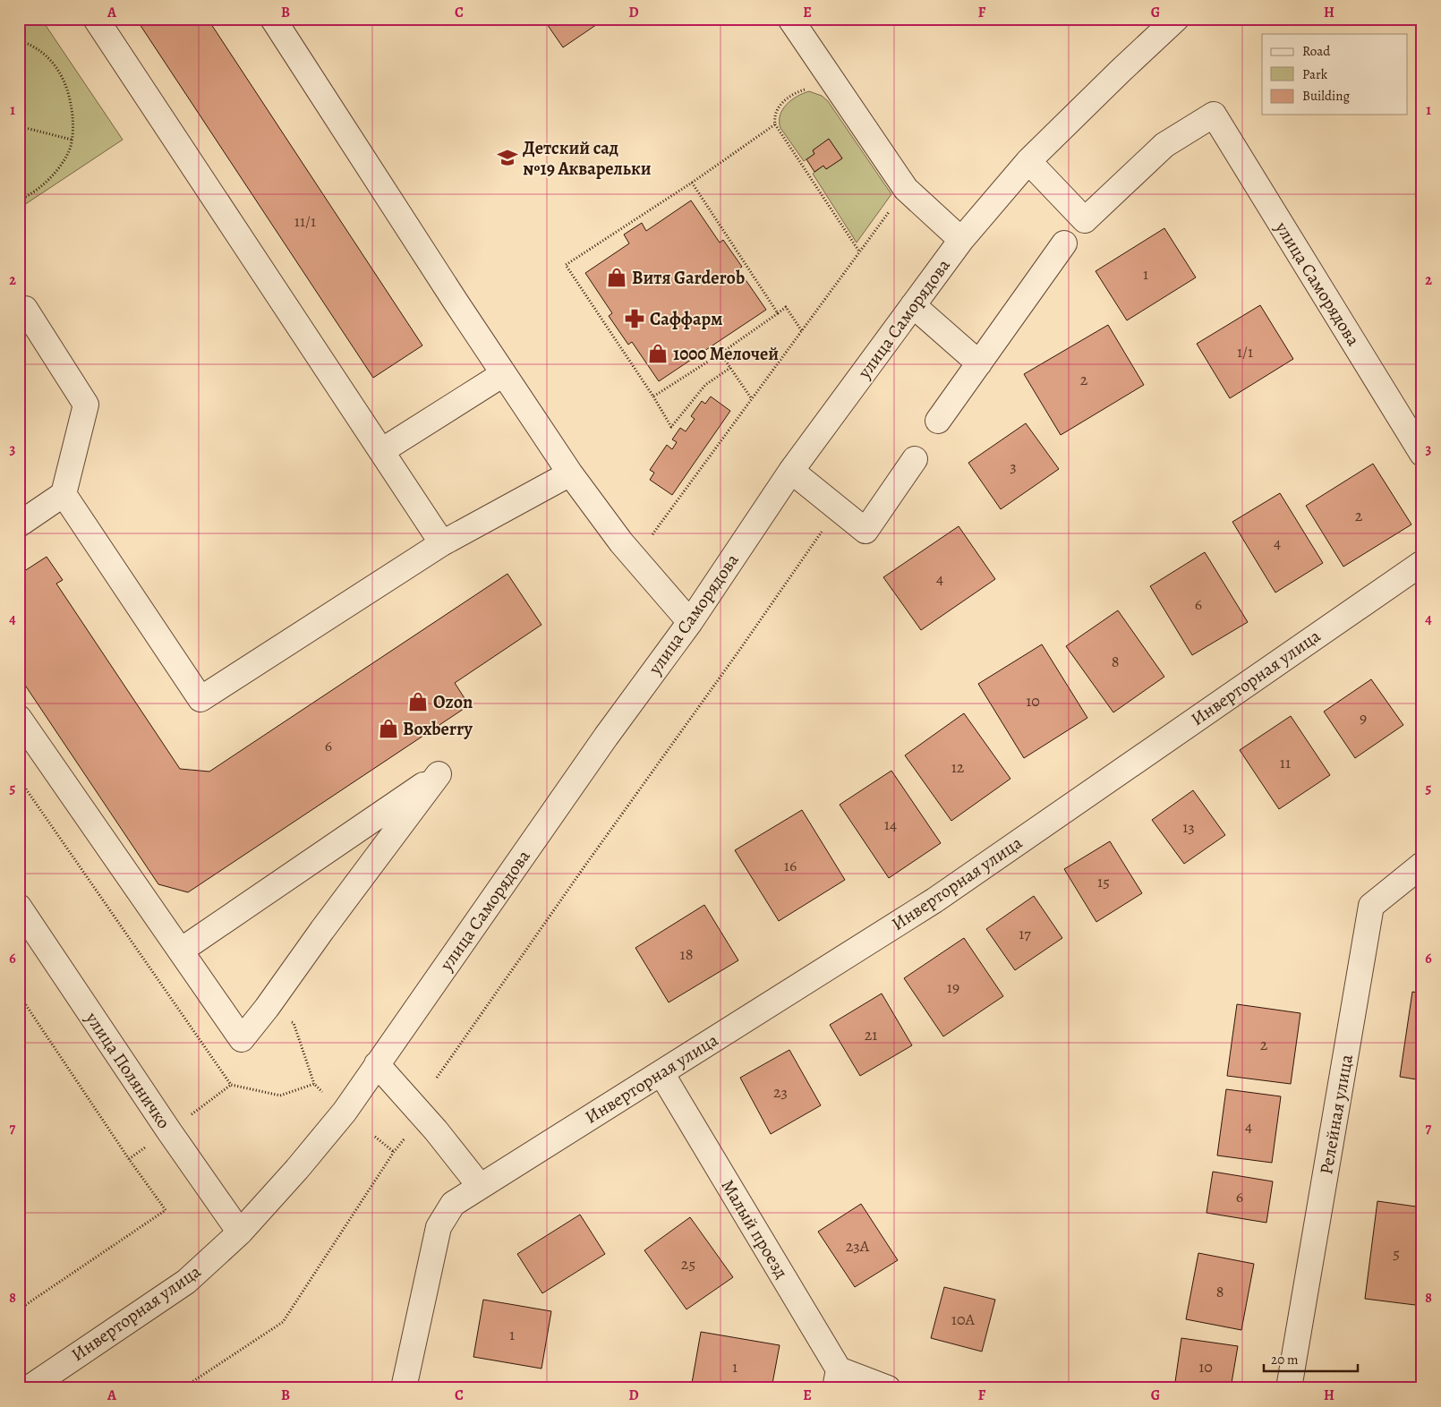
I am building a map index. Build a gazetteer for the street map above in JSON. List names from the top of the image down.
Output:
{
  "streets": {
    "street": [
      "улица Саморядова",
      "Инверторная улица",
      "улица Поляничко",
      "Релейная улица",
      "Малый проезд"
    ]
  },
  "crossings": [
    ["улица Саморядова", "Инверторная улица"],
    ["улица Саморядова", "улица Поляничко"],
    ["Инверторная улица", "улица Поляничко"],
    ["Инверторная улица", "Малый проезд"]
  ],
  "places": {
    "school or university": ["Детский сад №19 Акварельки"],
    "shop": [
      "Витя Garderob",
      "1000 Мелочей",
      "Ozon",
      "Boxberry"
    ],
    "pharmacy": ["Саффарм"]
  },
  "house_numbers": [
    "11/1",
    "1",
    "1/1",
    "2",
    "3",
    "2",
    "4",
    "4",
    "6",
    "8",
    "10",
    "9",
    "6",
    "11",
    "12",
    "14",
    "13",
    "16",
    "15",
    "17",
    "18",
    "19",
    "21",
    "2",
    "23",
    "4",
    "6",
    "23А",
    "5",
    "25",
    "8",
    "10А",
    "1",
    "1",
    "10"
  ],
  "legend": ["Road", "Park", "Building"],
  "scale_bar": "20 m",
  "grid": {
    "columns": [
      "A",
      "B",
      "C",
      "D",
      "E",
      "F",
      "G",
      "H"
    ],
    "rows": [
      "1",
      "2",
      "3",
      "4",
      "5",
      "6",
      "7",
      "8"
    ]
  }
}
